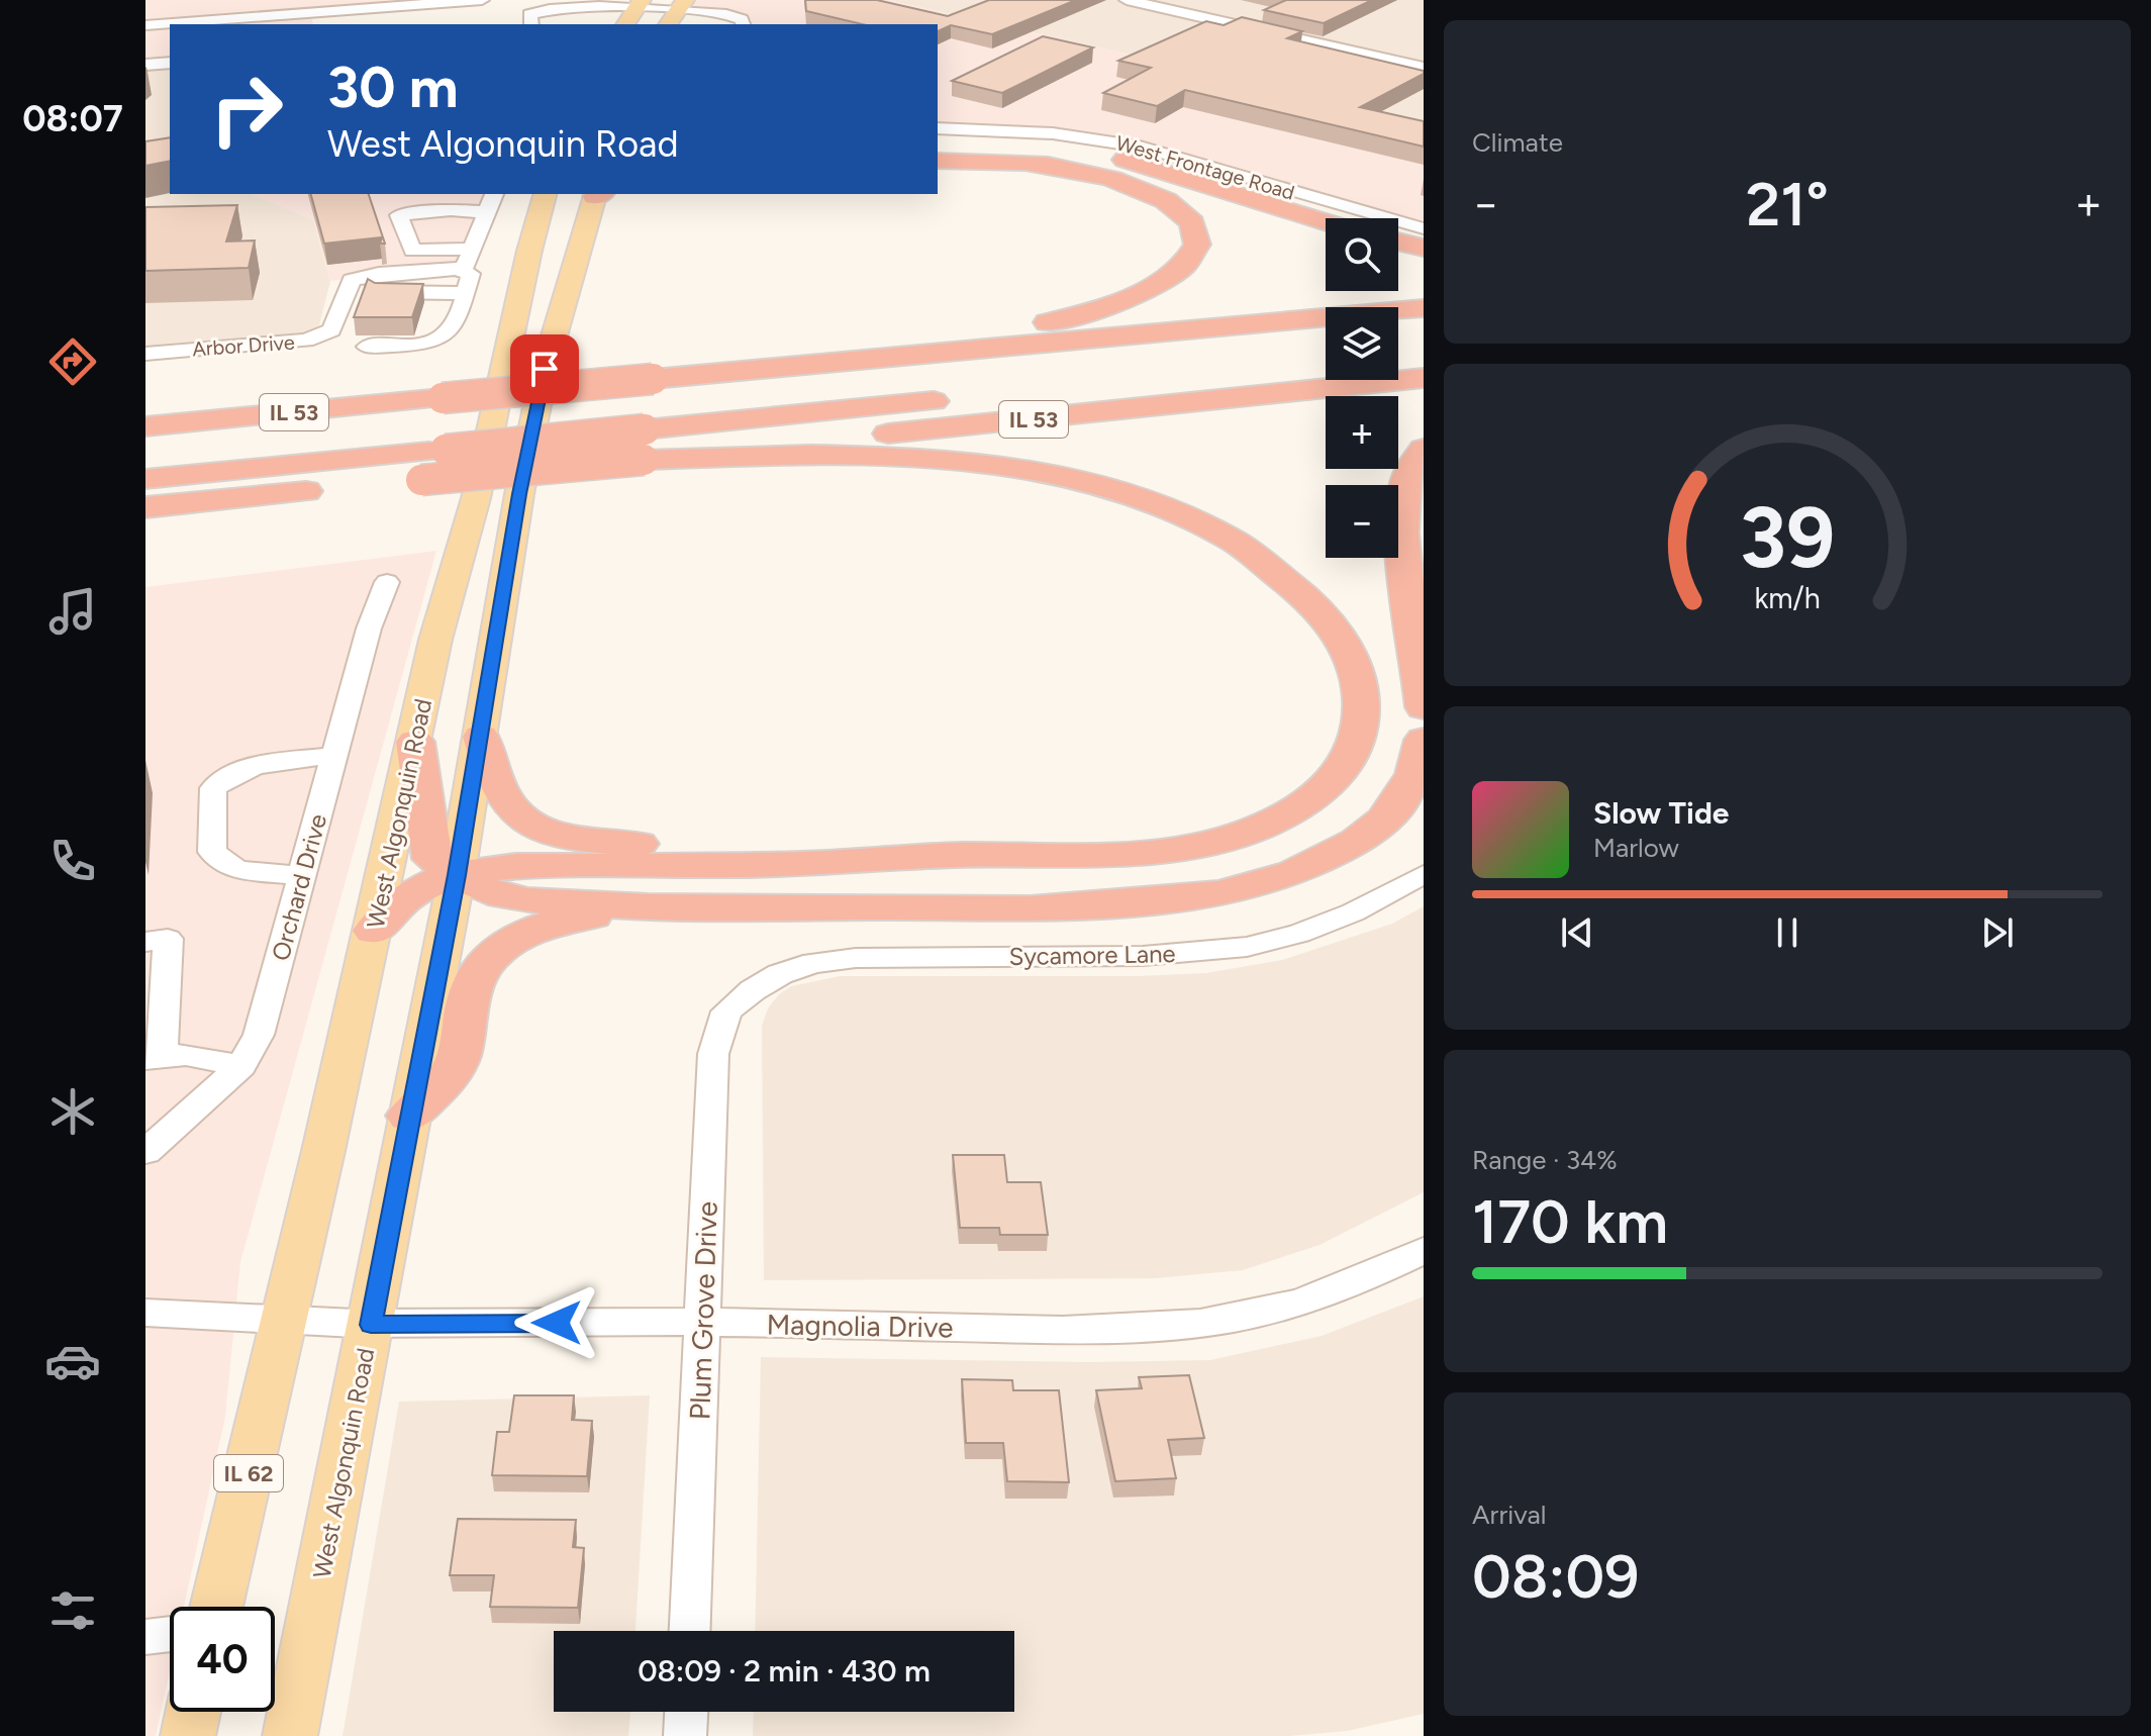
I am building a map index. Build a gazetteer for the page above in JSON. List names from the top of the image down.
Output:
{
  "streets": {
    "highway": ["IL 53"],
    "main road": ["West Algonquin Road", "IL 62"],
    "street": [
      "West Frontage Road",
      "Arbor Drive",
      "Orchard Drive",
      "Sycamore Lane",
      "Plum Grove Drive",
      "Magnolia Drive"
    ]
  },
  "crossings": [
    ["West Algonquin Road", "Magnolia Drive"],
    ["Sycamore Lane", "Plum Grove Drive"],
    ["Plum Grove Drive", "Magnolia Drive"]
  ],
  "page": {
    "tabs": "08:07",
    "tile": [
      "Climate",
      ["Range · 34%", "170 km"],
      ["Arrival", "08:09"]
    ],
    "turn": ["30 m", "West Algonquin Road"],
    "heat": ["−", "21°", "+"],
    "map_buttons": ["+", "−"],
    "song": ["Slow Tide", "Marlow"],
    "limit": "40",
    "trip": "08:09 · 2 min · 430 m",
    "gauge": ["39", "km/h"]
  }
}
